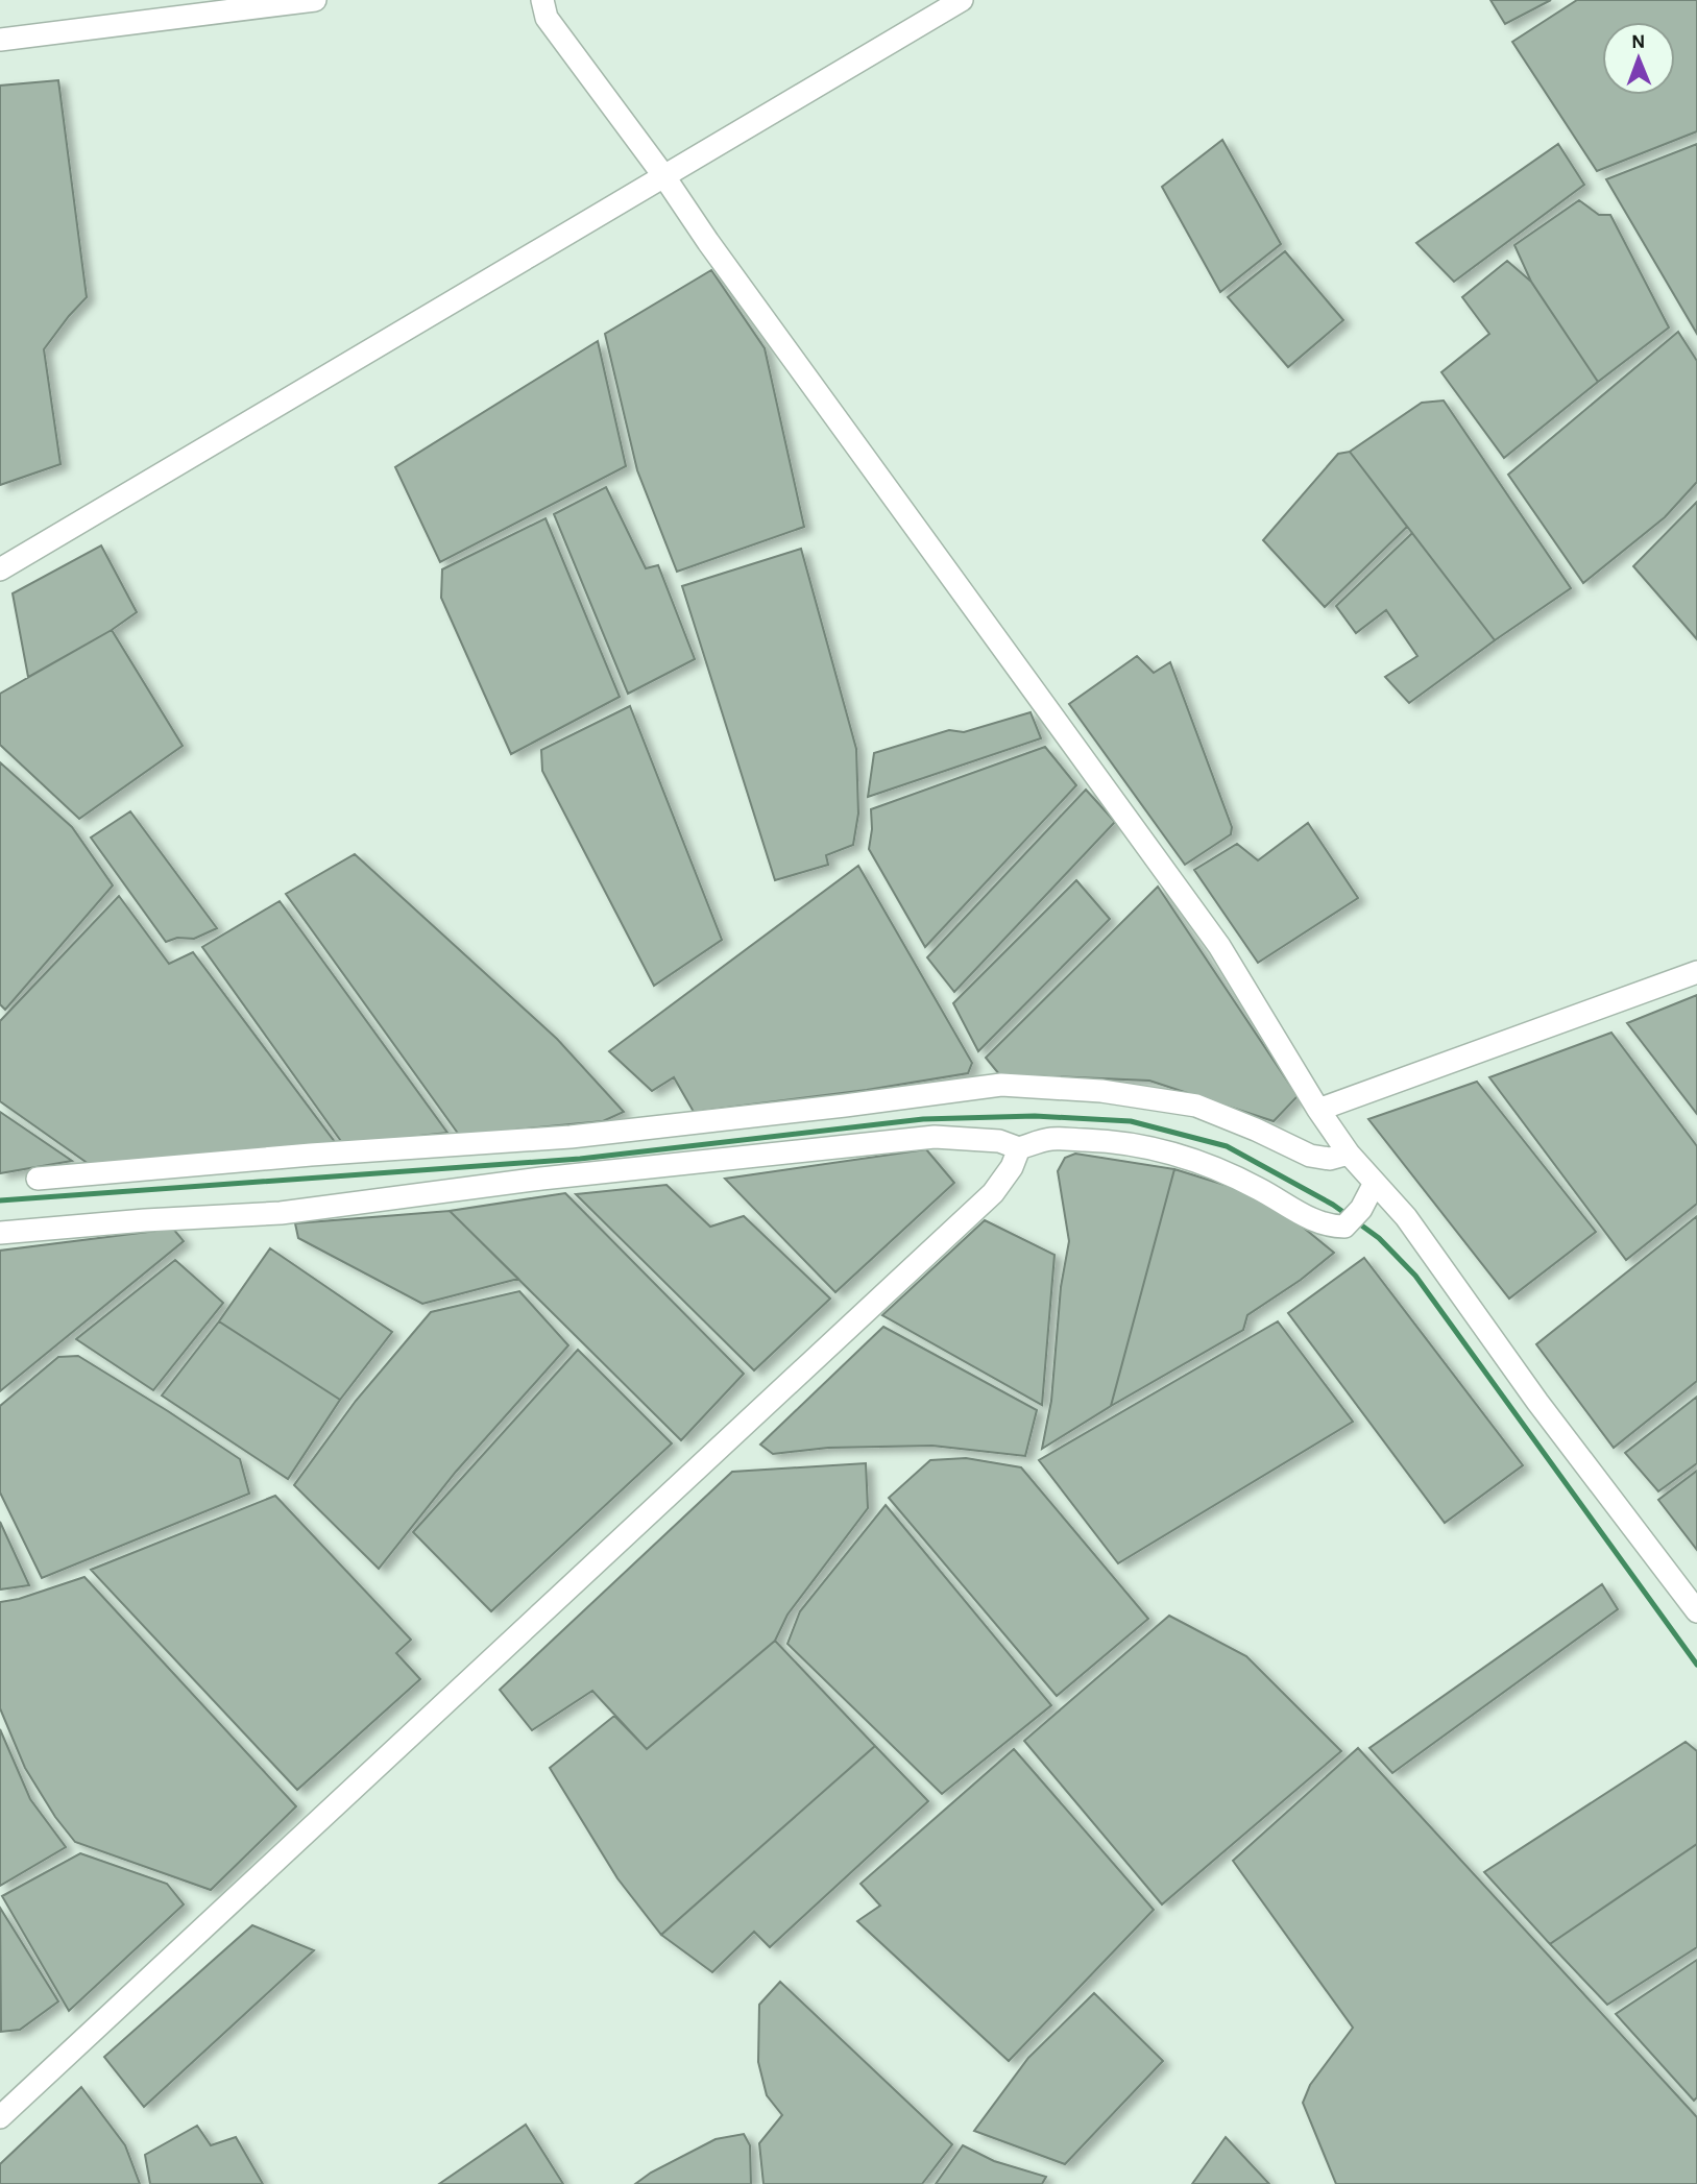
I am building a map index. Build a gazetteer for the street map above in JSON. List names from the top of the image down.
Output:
{
  "north": "top"
}
